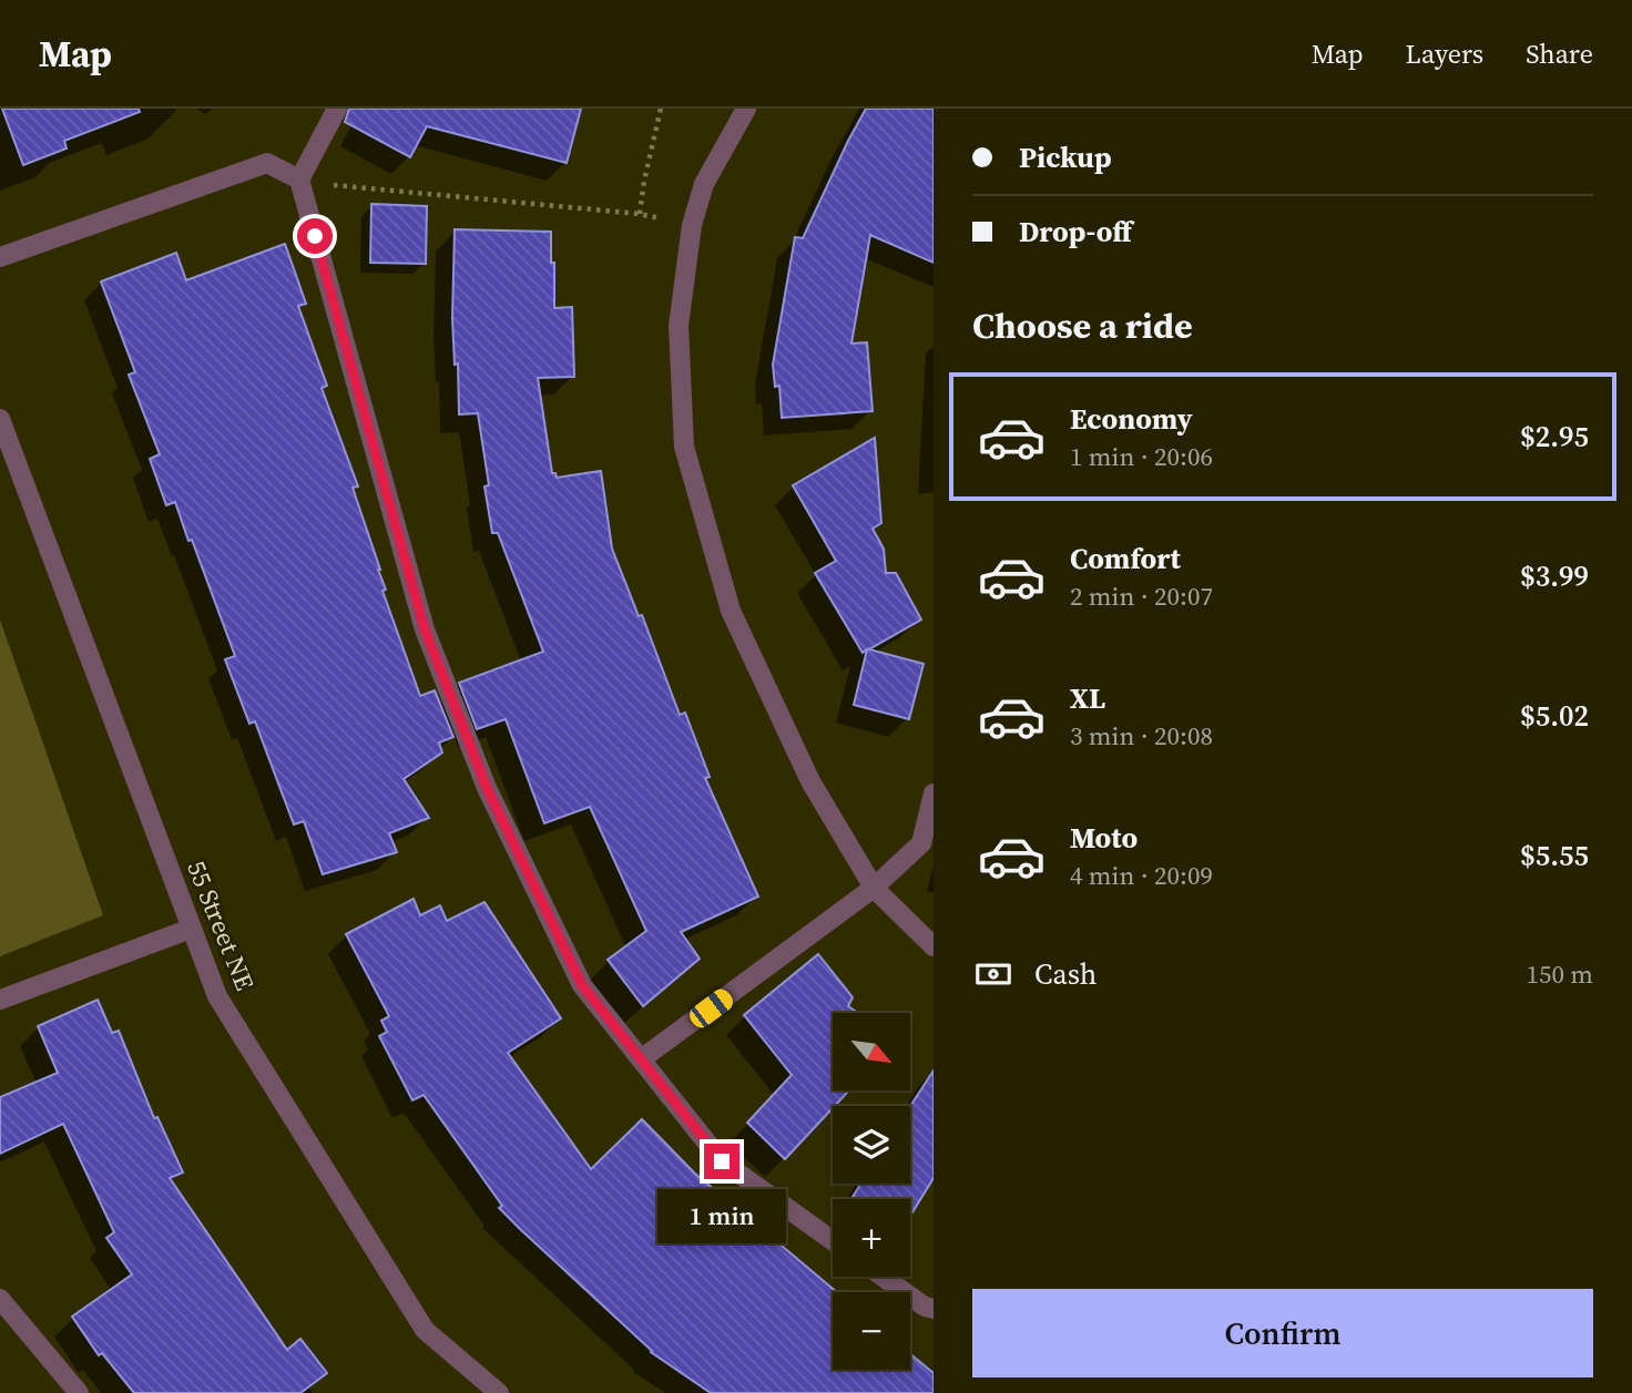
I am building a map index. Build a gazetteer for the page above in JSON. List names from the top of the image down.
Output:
{
  "streets": {
    "street": ["55 Street NE"]
  },
  "north": "bottom right",
  "page": {
    "header": "Map",
    "nav": ["Map", "Layers", "Share"],
    "banner": ["Pickup", "Drop-off"],
    "heading": "Choose a ride",
    "list": [
      {
        "name": "Economy",
        "note": "1 min · 20:06",
        "value": "$2.95"
      },
      {
        "name": "Comfort",
        "note": "2 min · 20:07",
        "value": "$3.99"
      },
      {
        "name": "XL",
        "note": "3 min · 20:08",
        "value": "$5.02"
      },
      {
        "name": "Moto",
        "note": "4 min · 20:09",
        "value": "$5.55"
      }
    ],
    "pay": ["Cash", "150 m"],
    "map_buttons": ["+", "−"],
    "bubble": "1 min",
    "buttons": "Confirm"
  }
}
